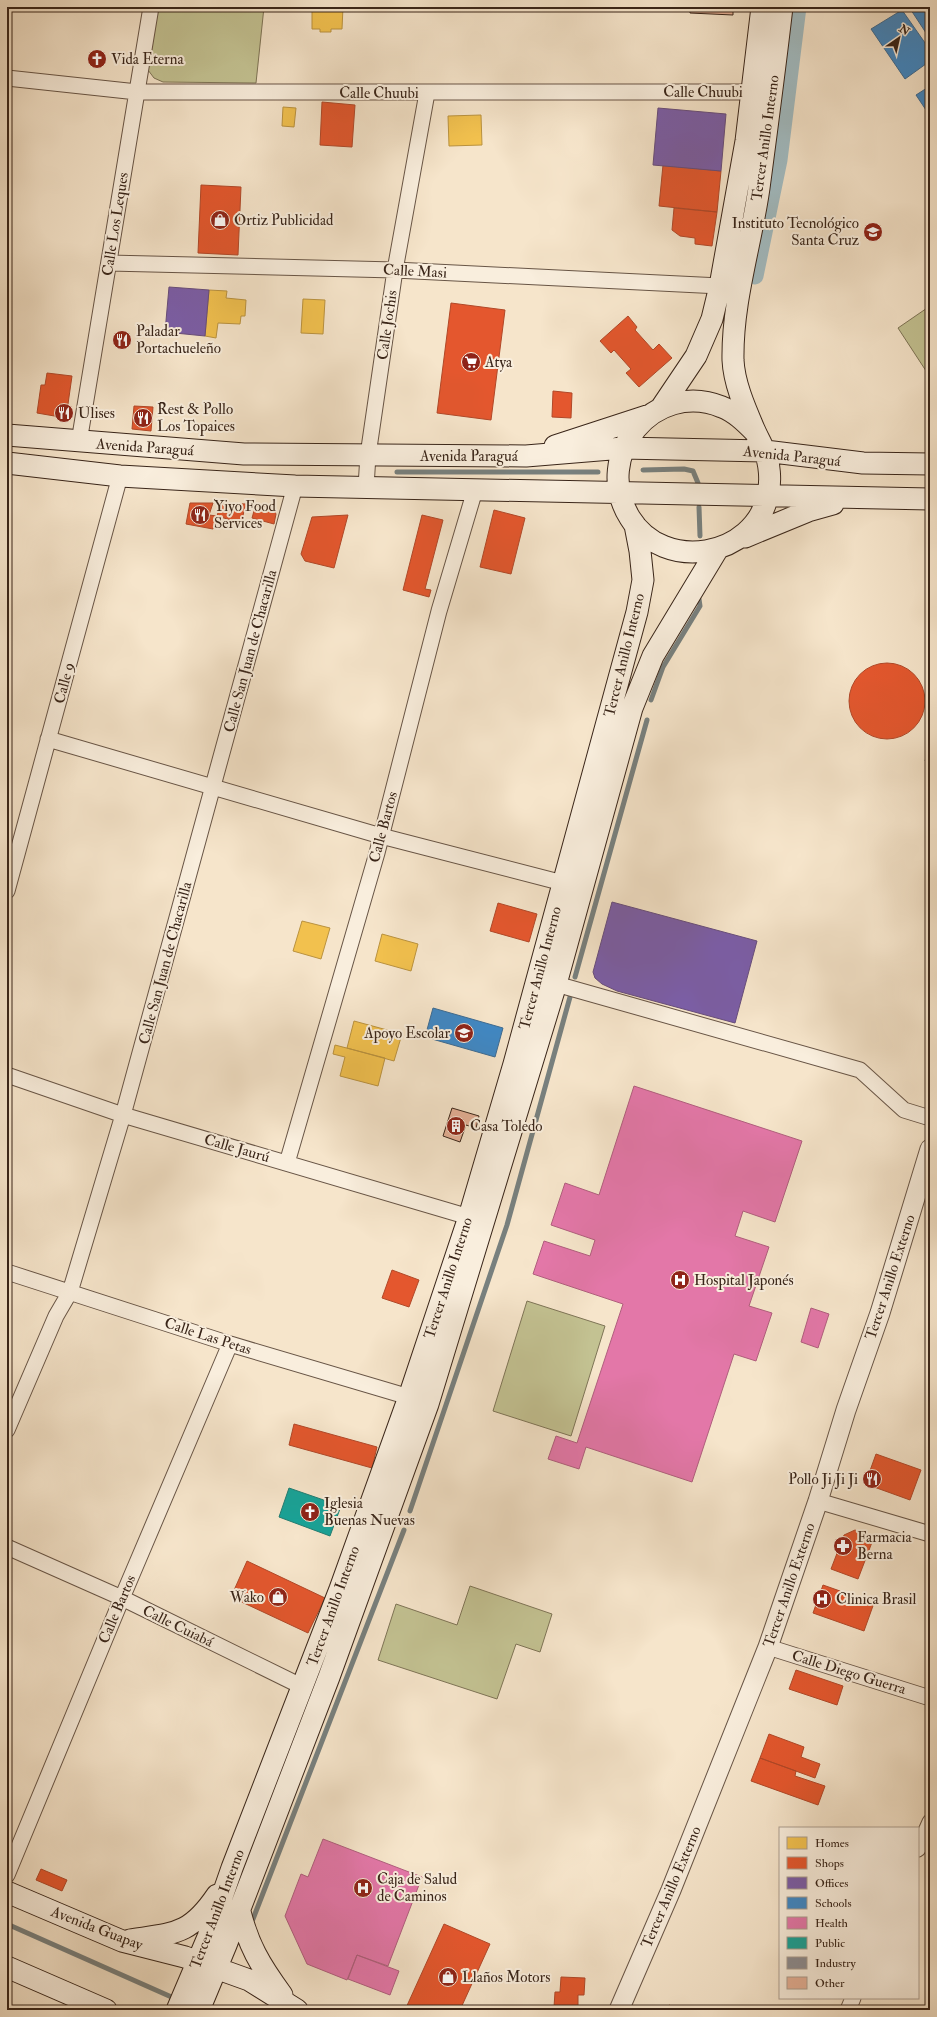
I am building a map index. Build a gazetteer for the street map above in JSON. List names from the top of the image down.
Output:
{
  "streets": {
    "main road": ["Tercer Anillo Interno", "Avenida Paraguá", "Avenida Guapay"],
    "street": [
      "Calle Chuubi",
      "Calle Los Leques",
      "Calle Masi",
      "Calle Jochis",
      "Calle San Juan de Chacarilla",
      "Calle 9",
      "Calle Bartos",
      "Calle Jaurú",
      "Tercer Anillo Externo",
      "Calle Las Petas",
      "Calle Cuiabá",
      "Calle Diego Guerra"
    ]
  },
  "crossings": [
    ["Calle Chuubi", "Tercer Anillo Interno"],
    ["Calle Chuubi", "Calle Los Leques"],
    ["Calle Chuubi", "Calle Jochis"],
    ["Tercer Anillo Interno", "Calle Masi"],
    ["Tercer Anillo Interno", "Avenida Paraguá"],
    ["Tercer Anillo Interno", "Calle Jaurú"],
    ["Tercer Anillo Interno", "Calle Las Petas"],
    ["Tercer Anillo Interno", "Calle Cuiabá"],
    ["Tercer Anillo Interno", "Avenida Guapay"],
    ["Calle Los Leques", "Calle Masi"],
    ["Calle Los Leques", "Avenida Paraguá"],
    ["Calle Masi", "Calle Jochis"],
    ["Calle Jochis", "Avenida Paraguá"],
    ["Avenida Paraguá", "Calle San Juan de Chacarilla"],
    ["Avenida Paraguá", "Calle 9"],
    ["Avenida Paraguá", "Calle Bartos"],
    ["Calle San Juan de Chacarilla", "Calle Jaurú"],
    ["Calle San Juan de Chacarilla", "Calle Las Petas"],
    ["Calle Bartos", "Calle Jaurú"],
    ["Calle Bartos", "Calle Las Petas"],
    ["Calle Bartos", "Calle Cuiabá"],
    ["Tercer Anillo Externo", "Calle Diego Guerra"]
  ],
  "places": {
    "church": ["Vida Eterna", "Iglesia Buenas Nuevas"],
    "shop": ["Ortiz Publicidad", "Wako", "Llaños Motors"],
    "school or university": ["Instituto Tecnológico Santa Cruz", "Apoyo Escolar"],
    "restaurant": [
      "Paladar Portachueleño",
      "Ulises",
      "Rest & Pollo Los Topaices",
      "Yiyo Food Services",
      "Pollo Ji Ji Ji"
    ],
    "supermarket": ["Atya"],
    "building": ["Casa Toledo"],
    "hospital": ["Hospital Japonés", "Clinica Brasil", "Caja de Salud de Caminos"],
    "pharmacy": ["Farmacia Berna"]
  },
  "legend": [
    "Homes",
    "Shops",
    "Offices",
    "Schools",
    "Health",
    "Public",
    "Industry",
    "Other"
  ],
  "north": "top right"
}
